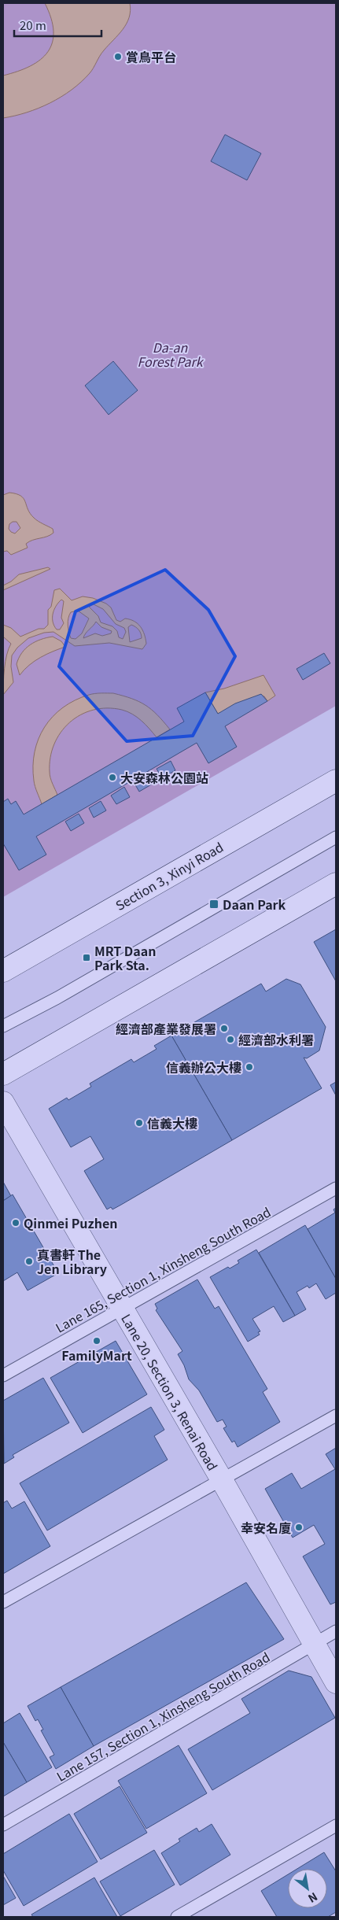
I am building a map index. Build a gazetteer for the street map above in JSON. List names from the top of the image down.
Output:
{
  "streets": {
    "main road": ["Section 3, Xinyi Road", "Lane 20, Section 3, Renai Road"],
    "lane": ["Lane 165, Section 1, Xinsheng South Road", "Lane 157, Section 1, Xinsheng South Road"]
  },
  "crossings": [
    ["Lane 165, Section 1, Xinsheng South Road", "Lane 20, Section 3, Renai Road"],
    ["Lane 20, Section 3, Renai Road", "Lane 157, Section 1, Xinsheng South Road"]
  ],
  "parks": ["Da-an Forest Park"],
  "places": {
    "other": [
      "賞鳥平台",
      "大安森林公園站",
      "經濟部產業發展署",
      "經濟部水利署",
      "信義辦公大樓",
      "信義大樓",
      "Qinmei Puzhen",
      "真書軒 The Jen Library",
      "FamilyMart",
      "幸安名廈"
    ],
    "transit": ["Daan Park", "MRT Daan Park Sta."]
  },
  "scale_bar": "20 m",
  "north": "bottom right"
}
